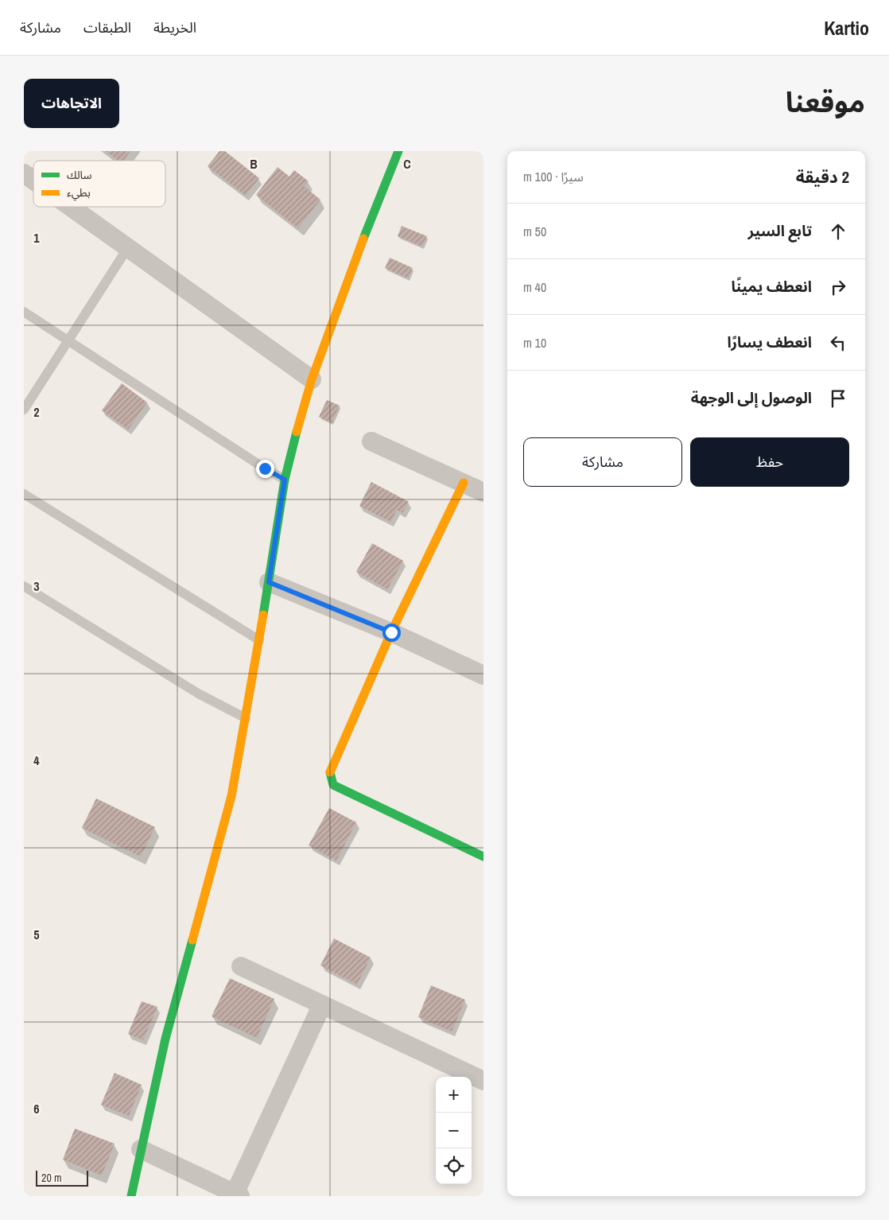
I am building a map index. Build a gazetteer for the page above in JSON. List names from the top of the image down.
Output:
{
  "legend": ["سالك", "بطيء"],
  "scale_bar": "20 m",
  "page": {
    "header": "Kartio",
    "nav": ["الخريطة", "الطبقات", "مشاركة"],
    "title": "موقعنا",
    "buttons": [
      "الاتجاهات",
      ["حفظ", "مشاركة"]
    ],
    "heading": ["2 دقيقة", "سيرًا · 100 m"],
    "list": [
      ["تابع السير", "50 m"],
      ["انعطف يمينًا", "40 m"],
      ["انعطف يسارًا", "10 m"],
      "الوصول إلى الوجهة"
    ],
    "map_buttons": ["+", "−"],
    "scale": "20 m"
  },
  "grid": {
    "columns": ["B", "C"],
    "rows": [
      "1",
      "2",
      "3",
      "4",
      "5",
      "6"
    ]
  }
}
